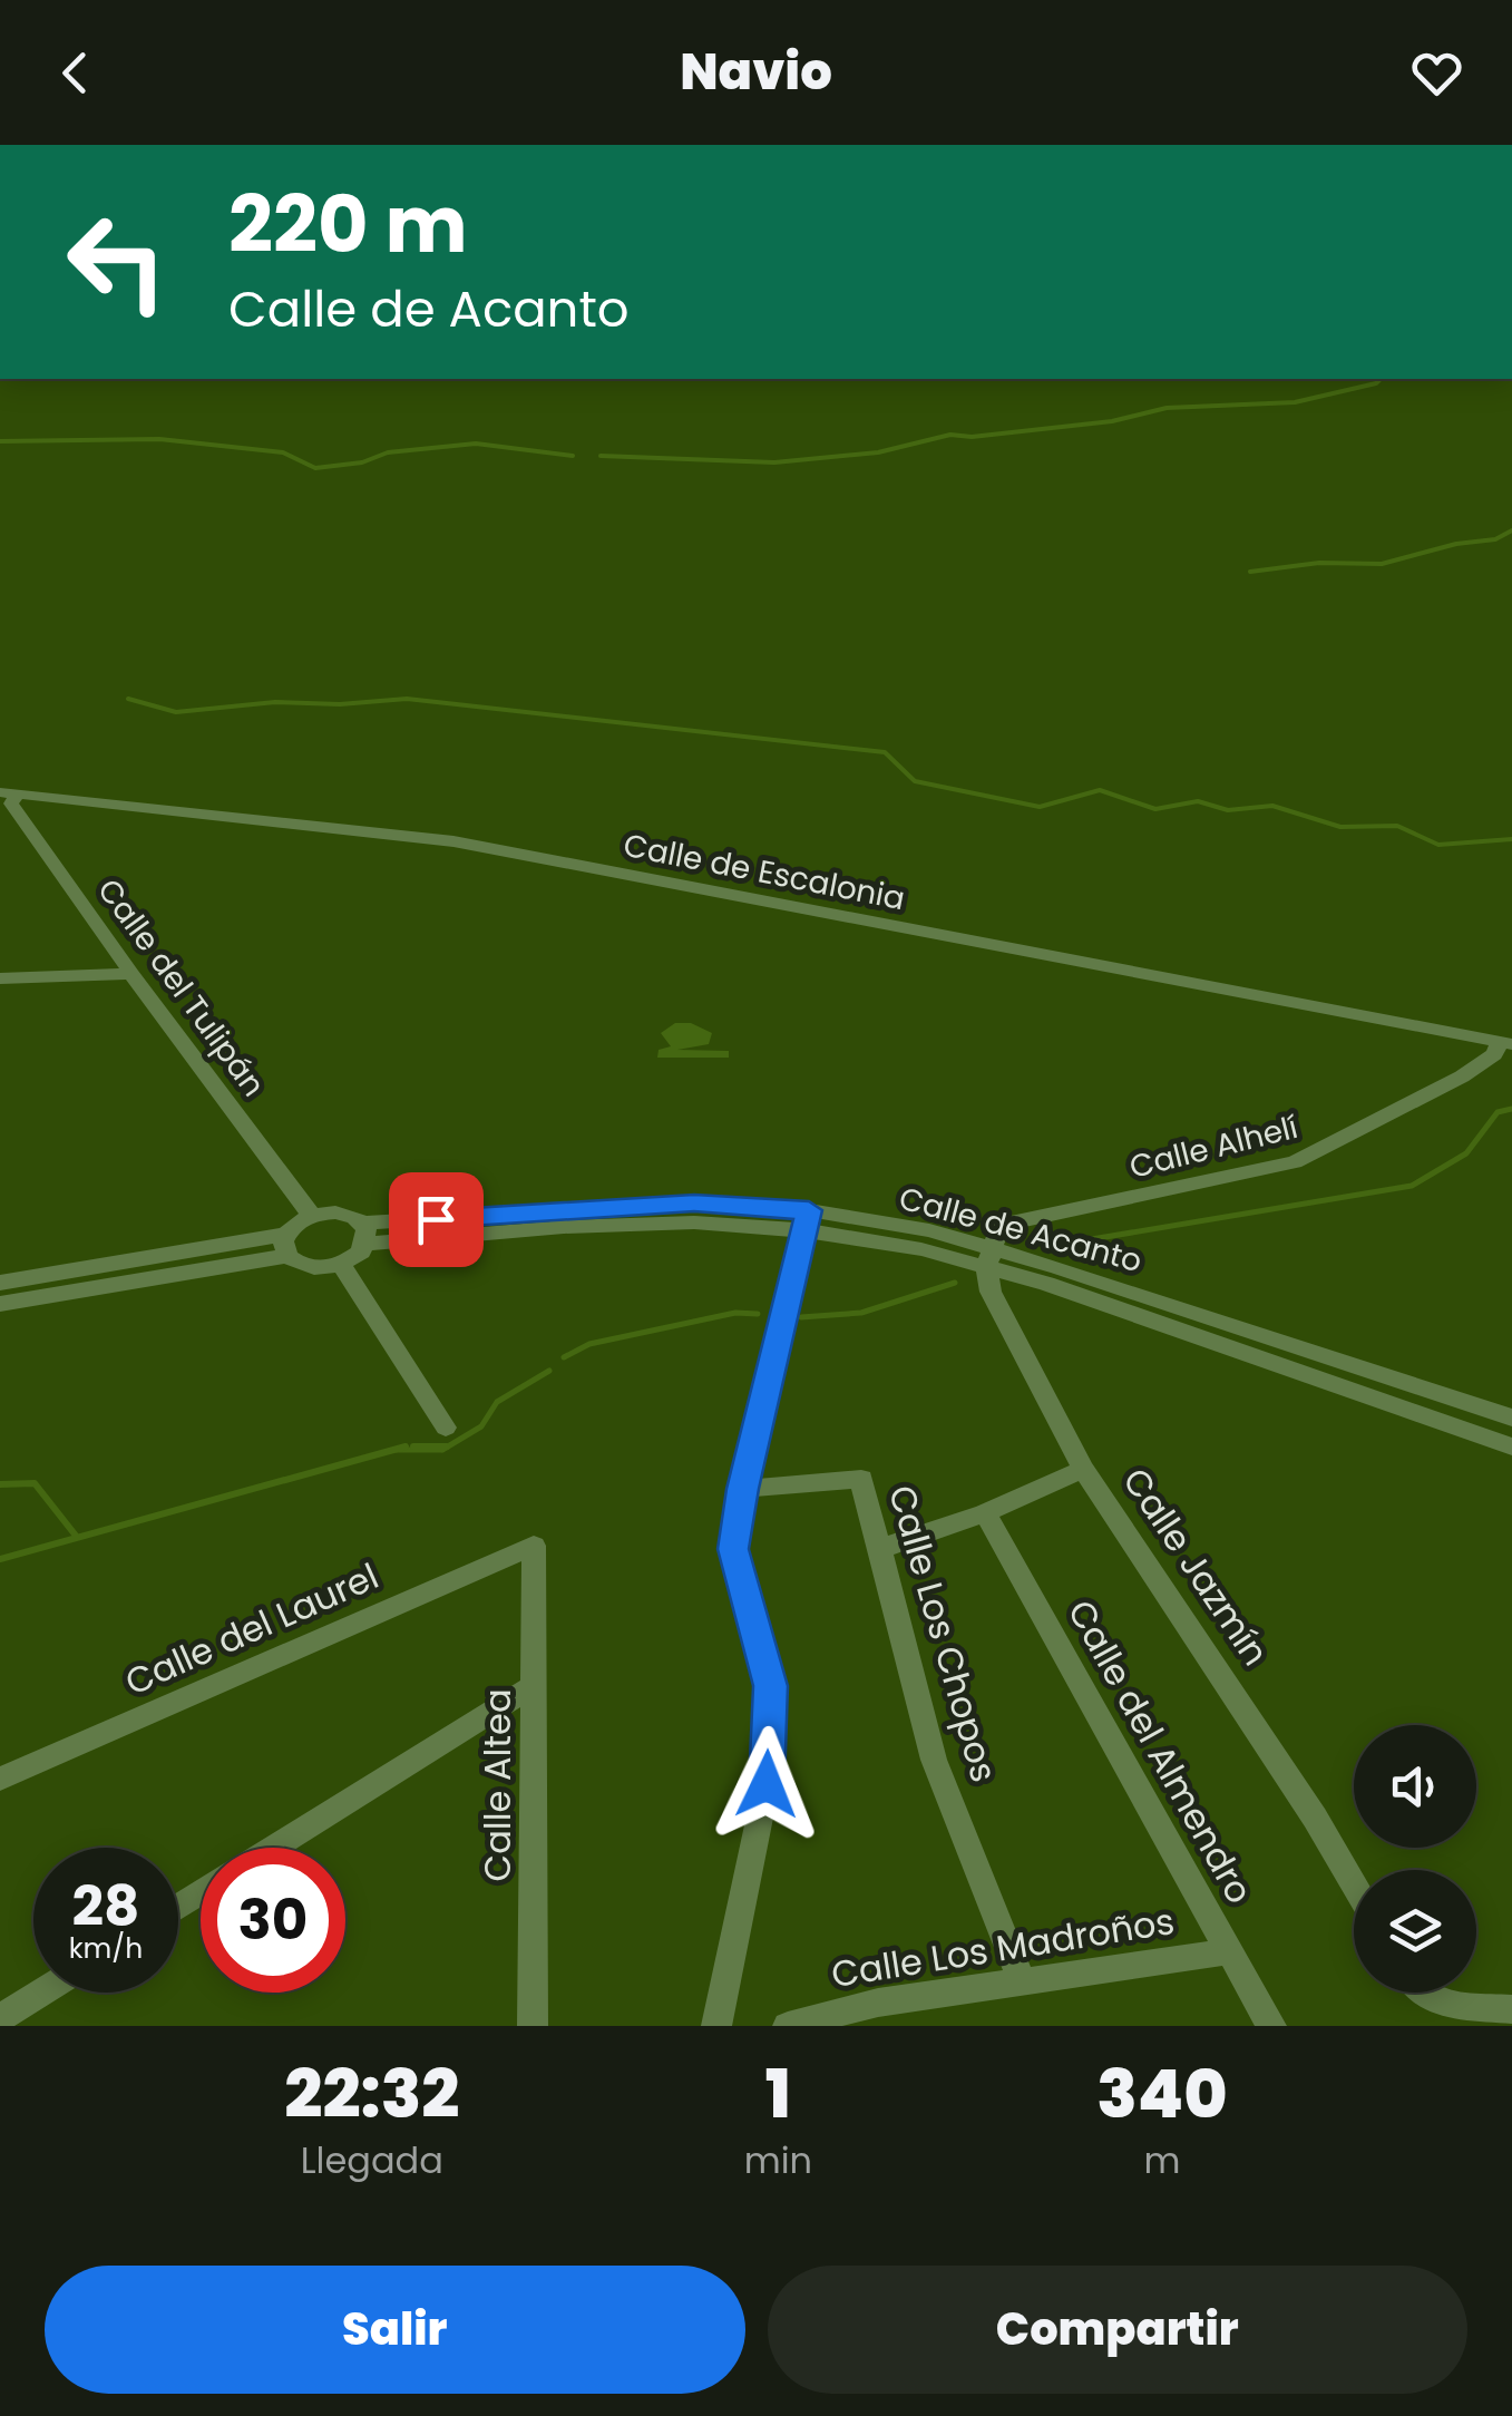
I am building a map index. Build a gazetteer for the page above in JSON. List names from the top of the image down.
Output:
{
  "streets": {
    "street": [
      "Calle de Escalonia",
      "Calle del Tulipán",
      "Calle Alhelí",
      "Calle de Acanto",
      "Calle Jazmín",
      "Calle del Laurel",
      "Calle Los Chopos",
      "Calle del Almendro",
      "Calle Altea",
      "Calle Los Madroños"
    ]
  },
  "crossings": [
    ["Calle de Escalonia", "Calle del Tulipán"],
    ["Calle de Escalonia", "Calle Alhelí"],
    ["Calle Alhelí", "Calle de Acanto"],
    ["Calle Alhelí", "Calle Jazmín"],
    ["Calle de Acanto", "Calle Jazmín"],
    ["Calle del Laurel", "Calle Altea"],
    ["Calle Los Chopos", "Calle Los Madroños"],
    ["Calle del Almendro", "Calle Los Madroños"]
  ],
  "page": {
    "header": "Navio",
    "turn": ["220 m", "Calle de Acanto"],
    "speed": "28 km/h",
    "limit": "30",
    "eta": [
      "22:32",
      "Llegada",
      "1",
      "min",
      "340",
      "m"
    ],
    "buttons": ["Salir", "Compartir"]
  }
}
